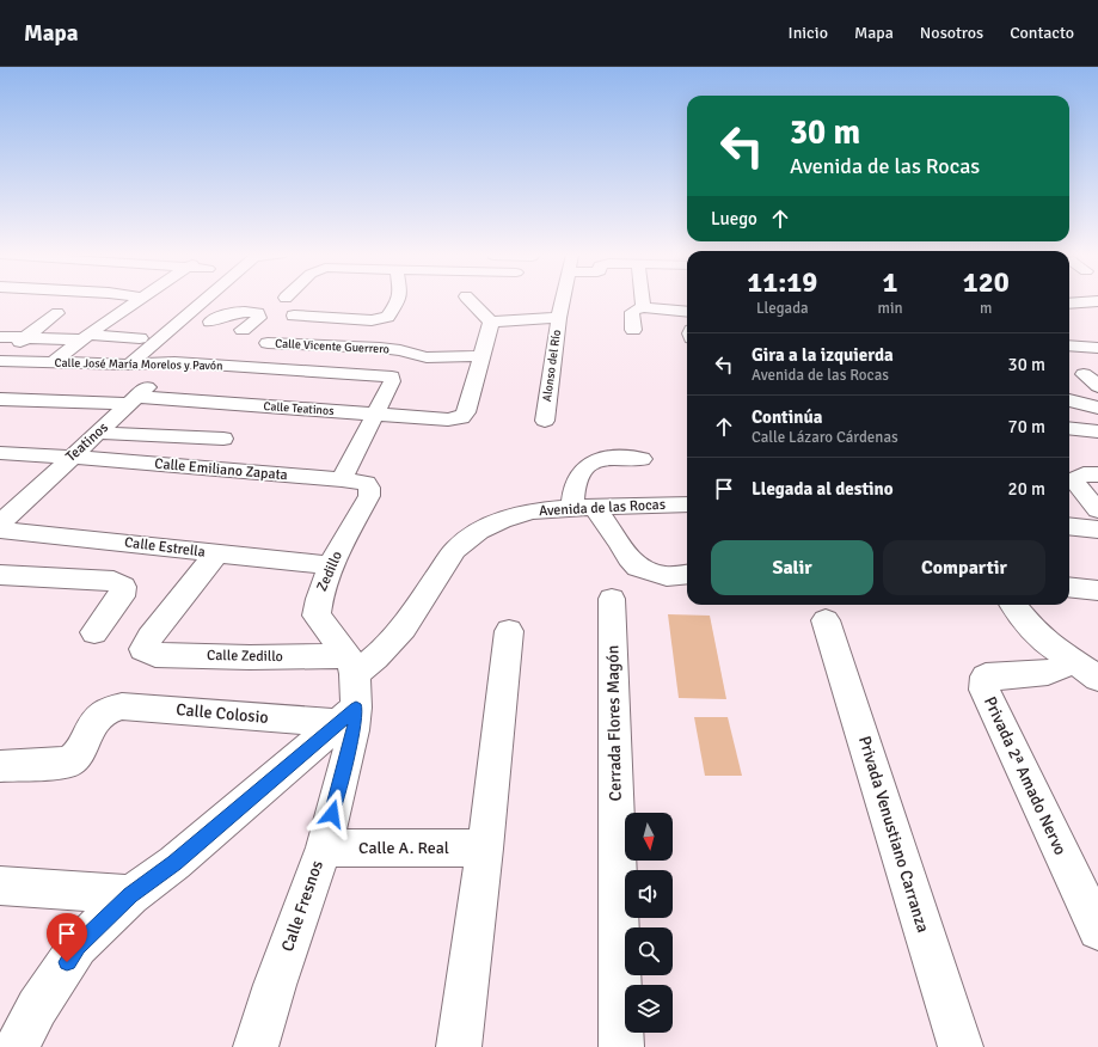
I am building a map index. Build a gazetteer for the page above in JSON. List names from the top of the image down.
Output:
{
  "streets": {
    "street": [
      "Calle Vicente Guerrero",
      "Calle José María Morelos y Pavón",
      "Alonso del Río",
      "Calle Teatinos",
      "Teatinos",
      "Calle Emiliano Zapata",
      "Avenida de las Rocas",
      "Calle Estrella",
      "Zedillo",
      "Calle Zedillo",
      "Calle Colosio",
      "Cerrada Flores Magón",
      "Privada 2ª Amado Nervo",
      "Privada Venustiano Carranza",
      "Calle A. Real",
      "Calle Fresnos"
    ]
  },
  "crossings": [
    ["Calle Vicente Guerrero", "Calle Teatinos"],
    ["Calle José María Morelos y Pavón", "Calle Teatinos"],
    ["Calle José María Morelos y Pavón", "Teatinos"],
    ["Calle Teatinos", "Teatinos"],
    ["Teatinos", "Calle Emiliano Zapata"],
    ["Calle Emiliano Zapata", "Zedillo"],
    ["Avenida de las Rocas", "Zedillo"],
    ["Avenida de las Rocas", "Calle Zedillo"],
    ["Avenida de las Rocas", "Calle Colosio"],
    ["Avenida de las Rocas", "Calle Fresnos"],
    ["Calle Estrella", "Zedillo"],
    ["Calle Estrella", "Calle Zedillo"],
    ["Zedillo", "Calle Zedillo"],
    ["Zedillo", "Calle Colosio"],
    ["Zedillo", "Calle Fresnos"],
    ["Calle Zedillo", "Calle Colosio"],
    ["Calle Zedillo", "Calle Fresnos"],
    ["Calle Colosio", "Calle Fresnos"],
    ["Calle A. Real", "Calle Fresnos"]
  ],
  "north": "bottom",
  "page": {
    "header": "Mapa",
    "nav": [
      "Inicio",
      "Mapa",
      "Nosotros",
      "Contacto"
    ],
    "turn": ["30 m", "Avenida de las Rocas"],
    "then": "Luego",
    "eta": [
      "11:19",
      "Llegada",
      "1",
      "min",
      "120",
      "m"
    ],
    "list": [
      {
        "name": "Gira a la izquierda",
        "note": "Avenida de las Rocas",
        "value": "30 m"
      },
      {
        "name": "Continúa",
        "note": "Calle Lázaro Cárdenas",
        "value": "70 m"
      },
      {
        "name": "Llegada al destino",
        "value": "20 m"
      }
    ],
    "buttons": ["Salir", "Compartir"]
  }
}
